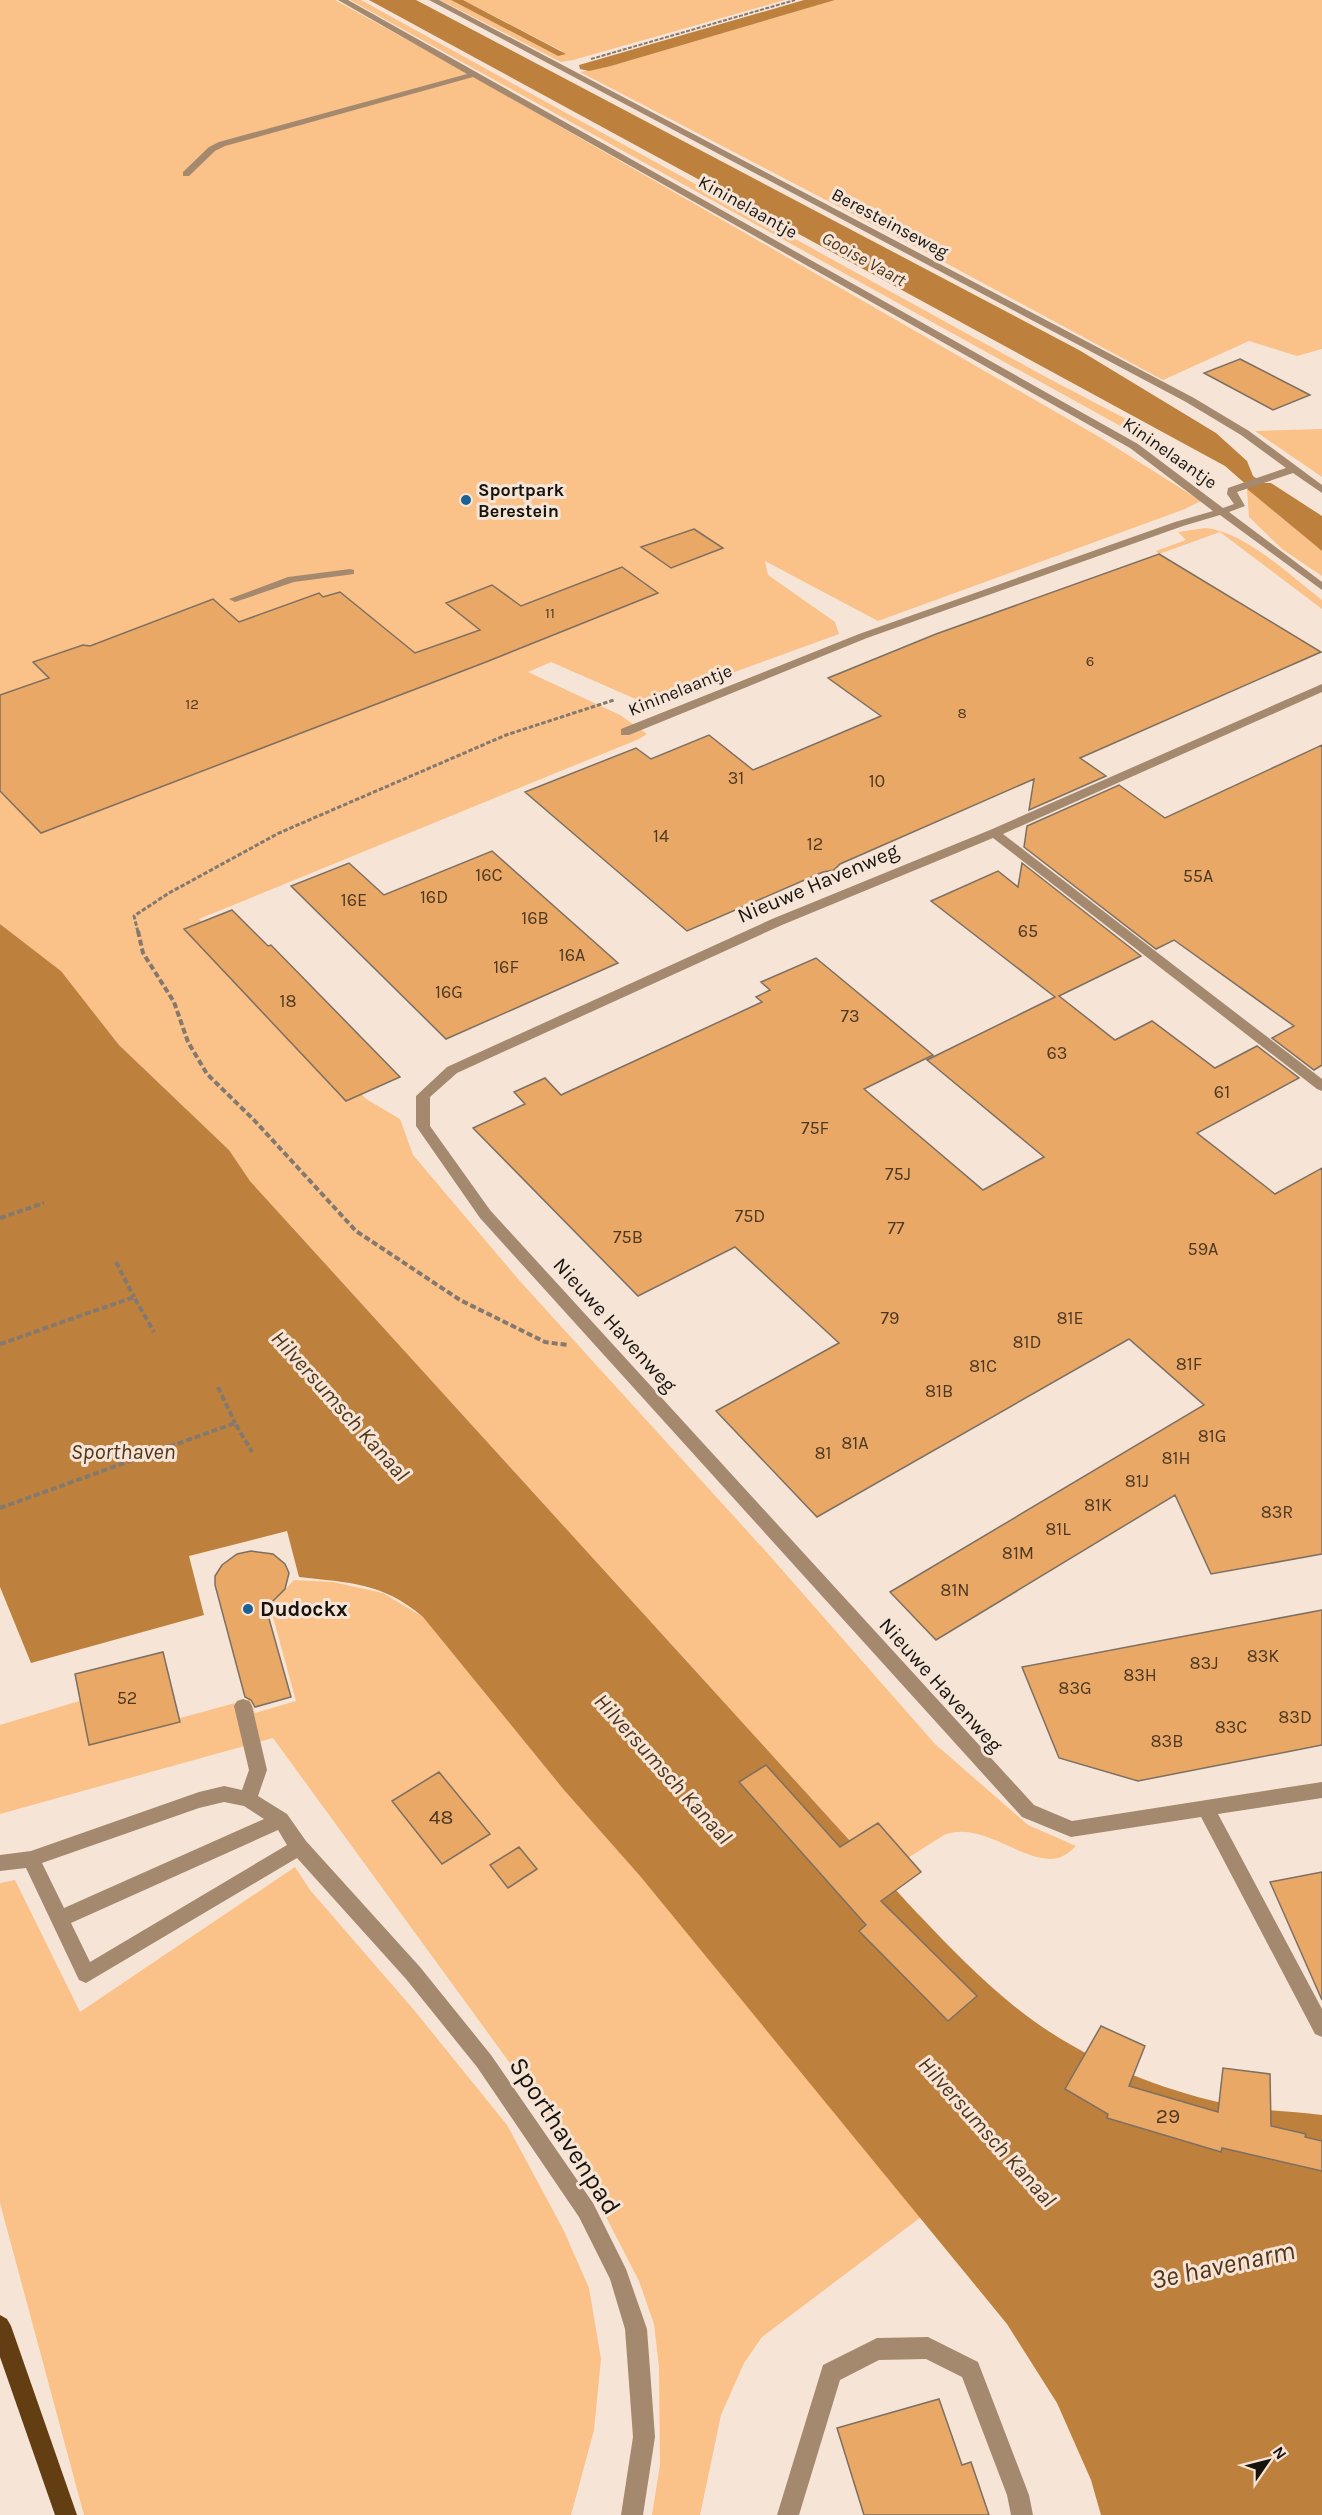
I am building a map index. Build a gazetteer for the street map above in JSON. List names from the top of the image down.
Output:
{
  "streets": {
    "street": [
      "Kininelaantje",
      "Beresteinseweg",
      "Nieuwe Havenweg",
      "Sporthavenpad"
    ]
  },
  "crossings": [
    ["Kininelaantje", "Beresteinseweg"]
  ],
  "water": [
    "Gooise Vaart",
    "Hilversumsch Kanaal",
    "Sporthaven",
    "3e havenarm"
  ],
  "places": ["Sportpark Berestein", "Dudockx"],
  "house_numbers": [
    "11",
    "6",
    "12",
    "8",
    "31",
    "10",
    "14",
    "12",
    "16C",
    "55A",
    "16D",
    "16E",
    "16B",
    "65",
    "16A",
    "16F",
    "16G",
    "18",
    "73",
    "63",
    "61",
    "75F",
    "75J",
    "75D",
    "77",
    "75B",
    "59A",
    "79",
    "81E",
    "81D",
    "81F",
    "81C",
    "81B",
    "81G",
    "81A",
    "81",
    "81H",
    "81J",
    "81K",
    "83R",
    "81L",
    "81M",
    "81N",
    "83K",
    "83J",
    "83H",
    "83G",
    "52",
    "83D",
    "83C",
    "83B",
    "48",
    "29"
  ],
  "north": "top right"
}
